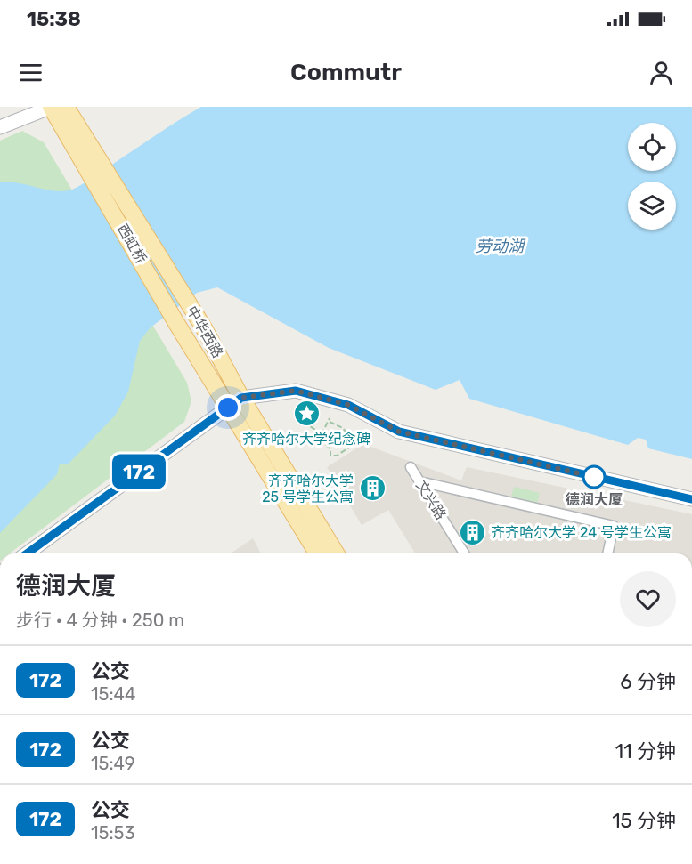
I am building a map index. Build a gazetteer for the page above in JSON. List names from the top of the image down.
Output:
{
  "streets": {
    "main road": ["西虹桥", "中华西路"],
    "street": ["文兴路"]
  },
  "crossings": [
    ["西虹桥", "中华西路"]
  ],
  "water": ["劳动湖"],
  "places": {
    "place": ["齐齐哈尔大学纪念碑"],
    "other": ["德润大厦"],
    "building": ["齐齐哈尔大学 25 号学生公寓", "齐齐哈尔大学 24 号学生公寓"]
  },
  "lines": ["bus line 172"],
  "page": {
    "status": "15:38",
    "header": "Commutr",
    "on_map": "172",
    "heading": ["德润大厦", "步行 · 4 分钟 · 250 m"],
    "list": [
      {
        "mark": "172",
        "name": "公交",
        "note": "15:44",
        "value": "6 分钟"
      },
      {
        "mark": "172",
        "name": "公交",
        "note": "15:49",
        "value": "11 分钟"
      },
      {
        "mark": "172",
        "name": "公交",
        "note": "15:53",
        "value": "15 分钟"
      }
    ]
  }
}
